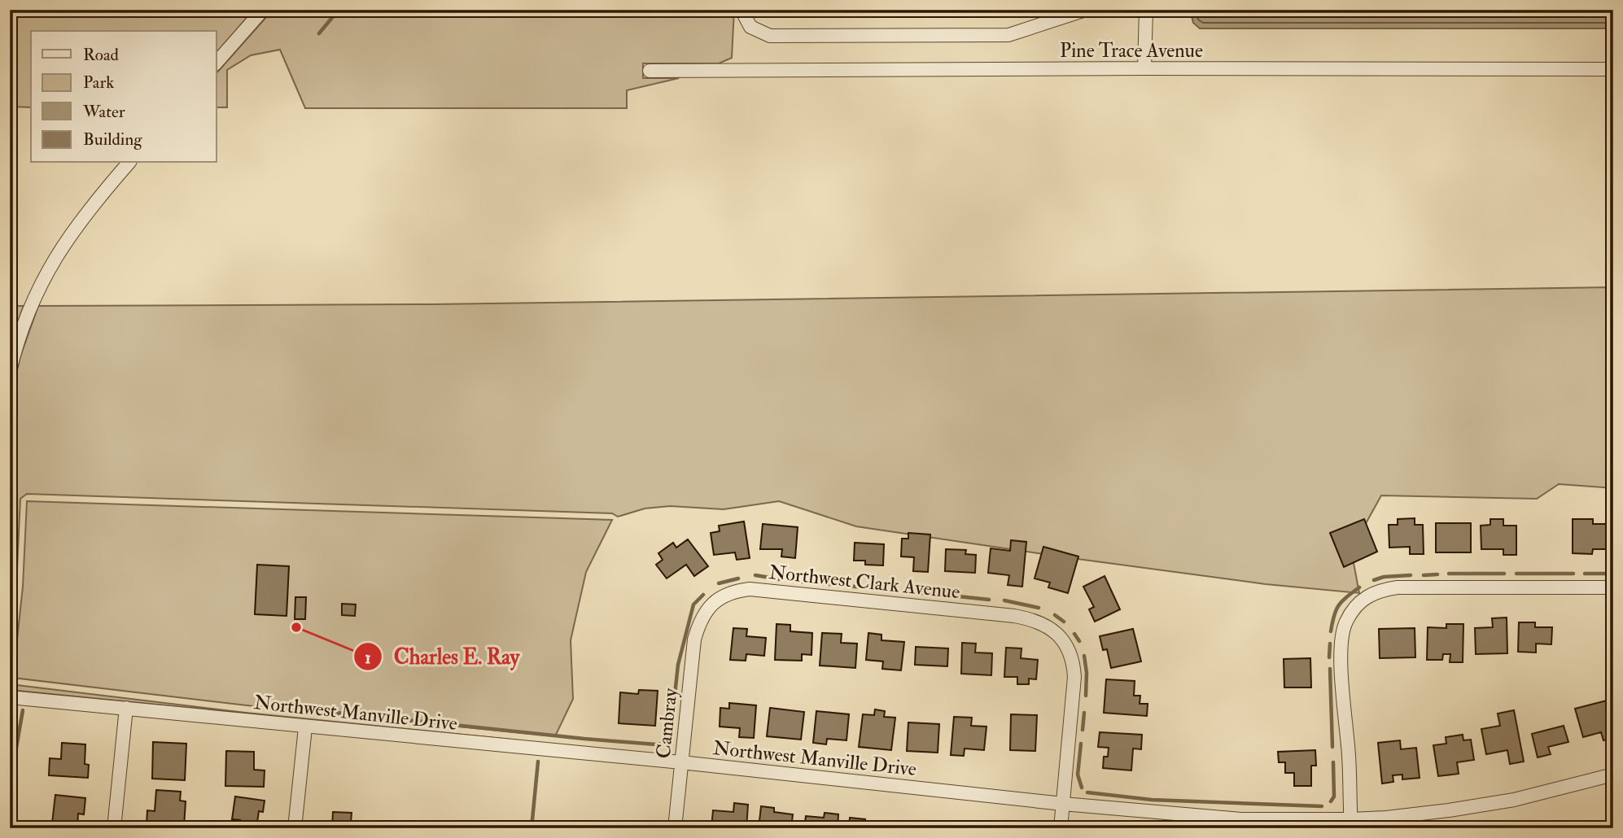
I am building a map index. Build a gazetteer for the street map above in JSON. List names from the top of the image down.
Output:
{
  "streets": {
    "street": [
      "Pine Trace Avenue",
      "Northwest Clark Avenue",
      "Northwest Manville Drive",
      "Cambray"
    ]
  },
  "crossings": [
    ["Northwest Clark Avenue", "Northwest Manville Drive"],
    ["Northwest Clark Avenue", "Cambray"],
    ["Northwest Manville Drive", "Cambray"]
  ],
  "places": ["Charles E. Ray"],
  "legend": [
    "Road",
    "Park",
    "Water",
    "Building"
  ]
}
